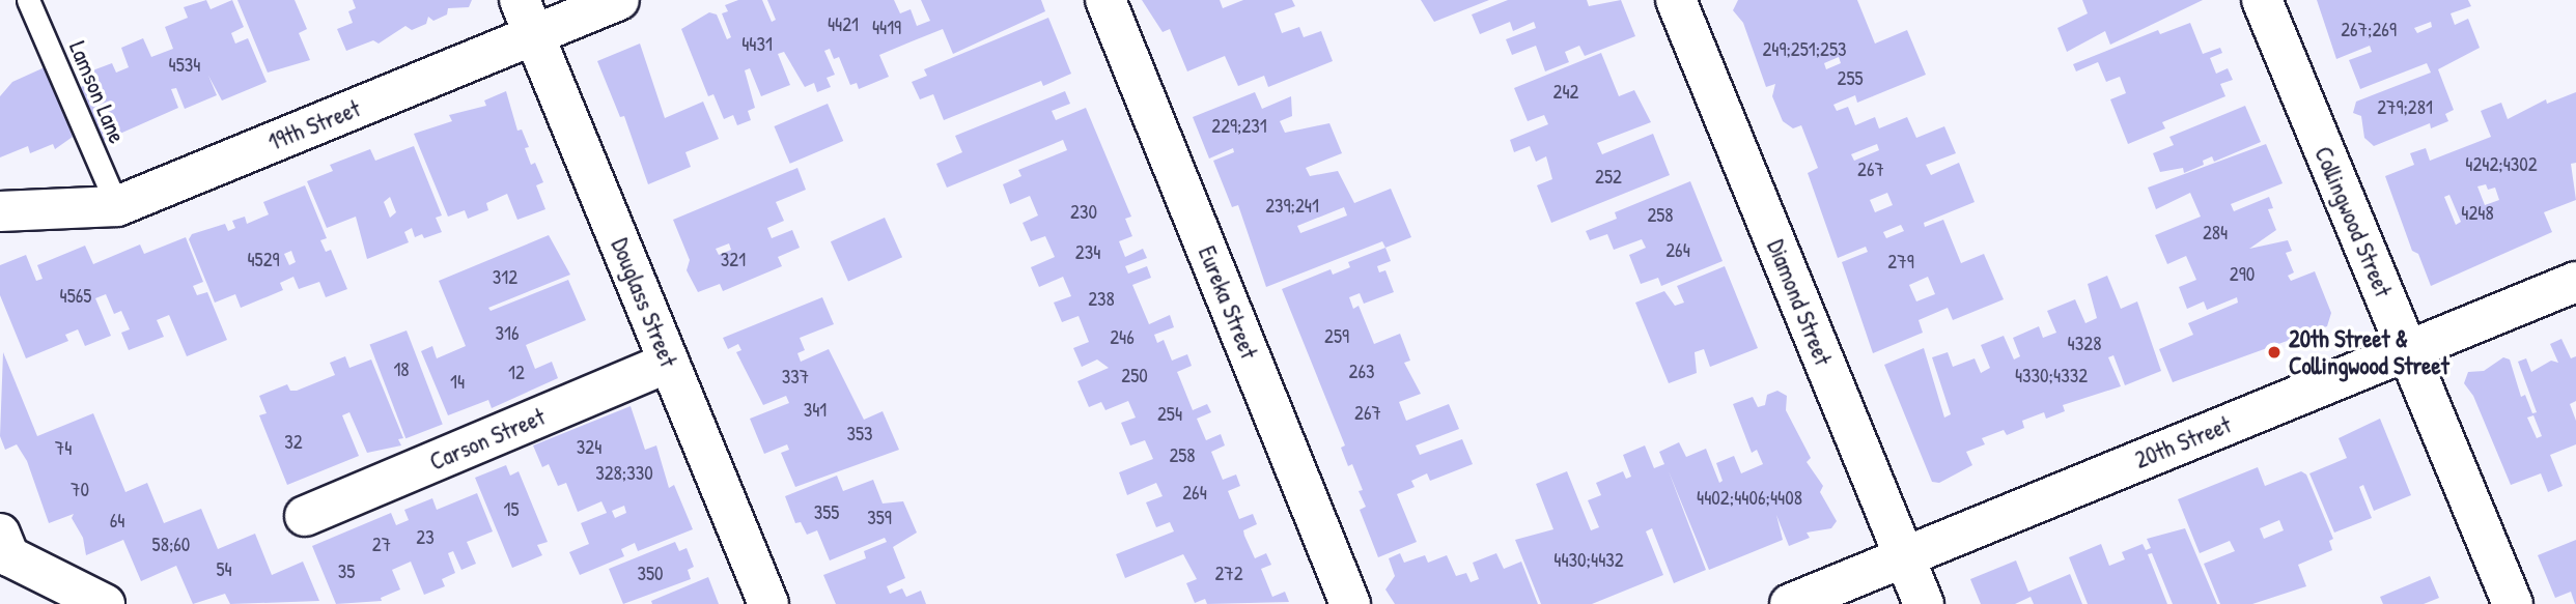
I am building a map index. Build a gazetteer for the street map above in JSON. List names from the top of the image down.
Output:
{
  "streets": {
    "street": [
      "19th Street",
      "Collingwood Street",
      "Douglass Street",
      "Eureka Street",
      "Diamond Street",
      "Carson Street",
      "20th Street"
    ],
    "lane": ["Lamson Lane"]
  },
  "crossings": [
    ["Lamson Lane", "19th Street"],
    ["19th Street", "Douglass Street"],
    ["Collingwood Street", "20th Street"],
    ["Douglass Street", "Carson Street"],
    ["Diamond Street", "20th Street"]
  ],
  "places": ["20th Street & Collingwood Street"],
  "house_numbers": [
    "4421",
    "4419",
    "267;269",
    "4431",
    "249;251;253",
    "4534",
    "255",
    "242",
    "279;281",
    "229;231",
    "4242;4302",
    "267",
    "252",
    "239;241",
    "230",
    "4248",
    "258",
    "284",
    "264",
    "234",
    "4529",
    "321",
    "279",
    "290",
    "312",
    "4565",
    "238",
    "316",
    "259",
    "246",
    "4328",
    "18",
    "263",
    "12",
    "250",
    "4330;4332",
    "337",
    "14",
    "341",
    "267",
    "254",
    "353",
    "32",
    "324",
    "74",
    "258",
    "328;330",
    "70",
    "264",
    "4402;4406;4408",
    "15",
    "355",
    "359",
    "64",
    "23",
    "58;60",
    "27",
    "4430;4432",
    "54",
    "35",
    "350",
    "272"
  ]
}
